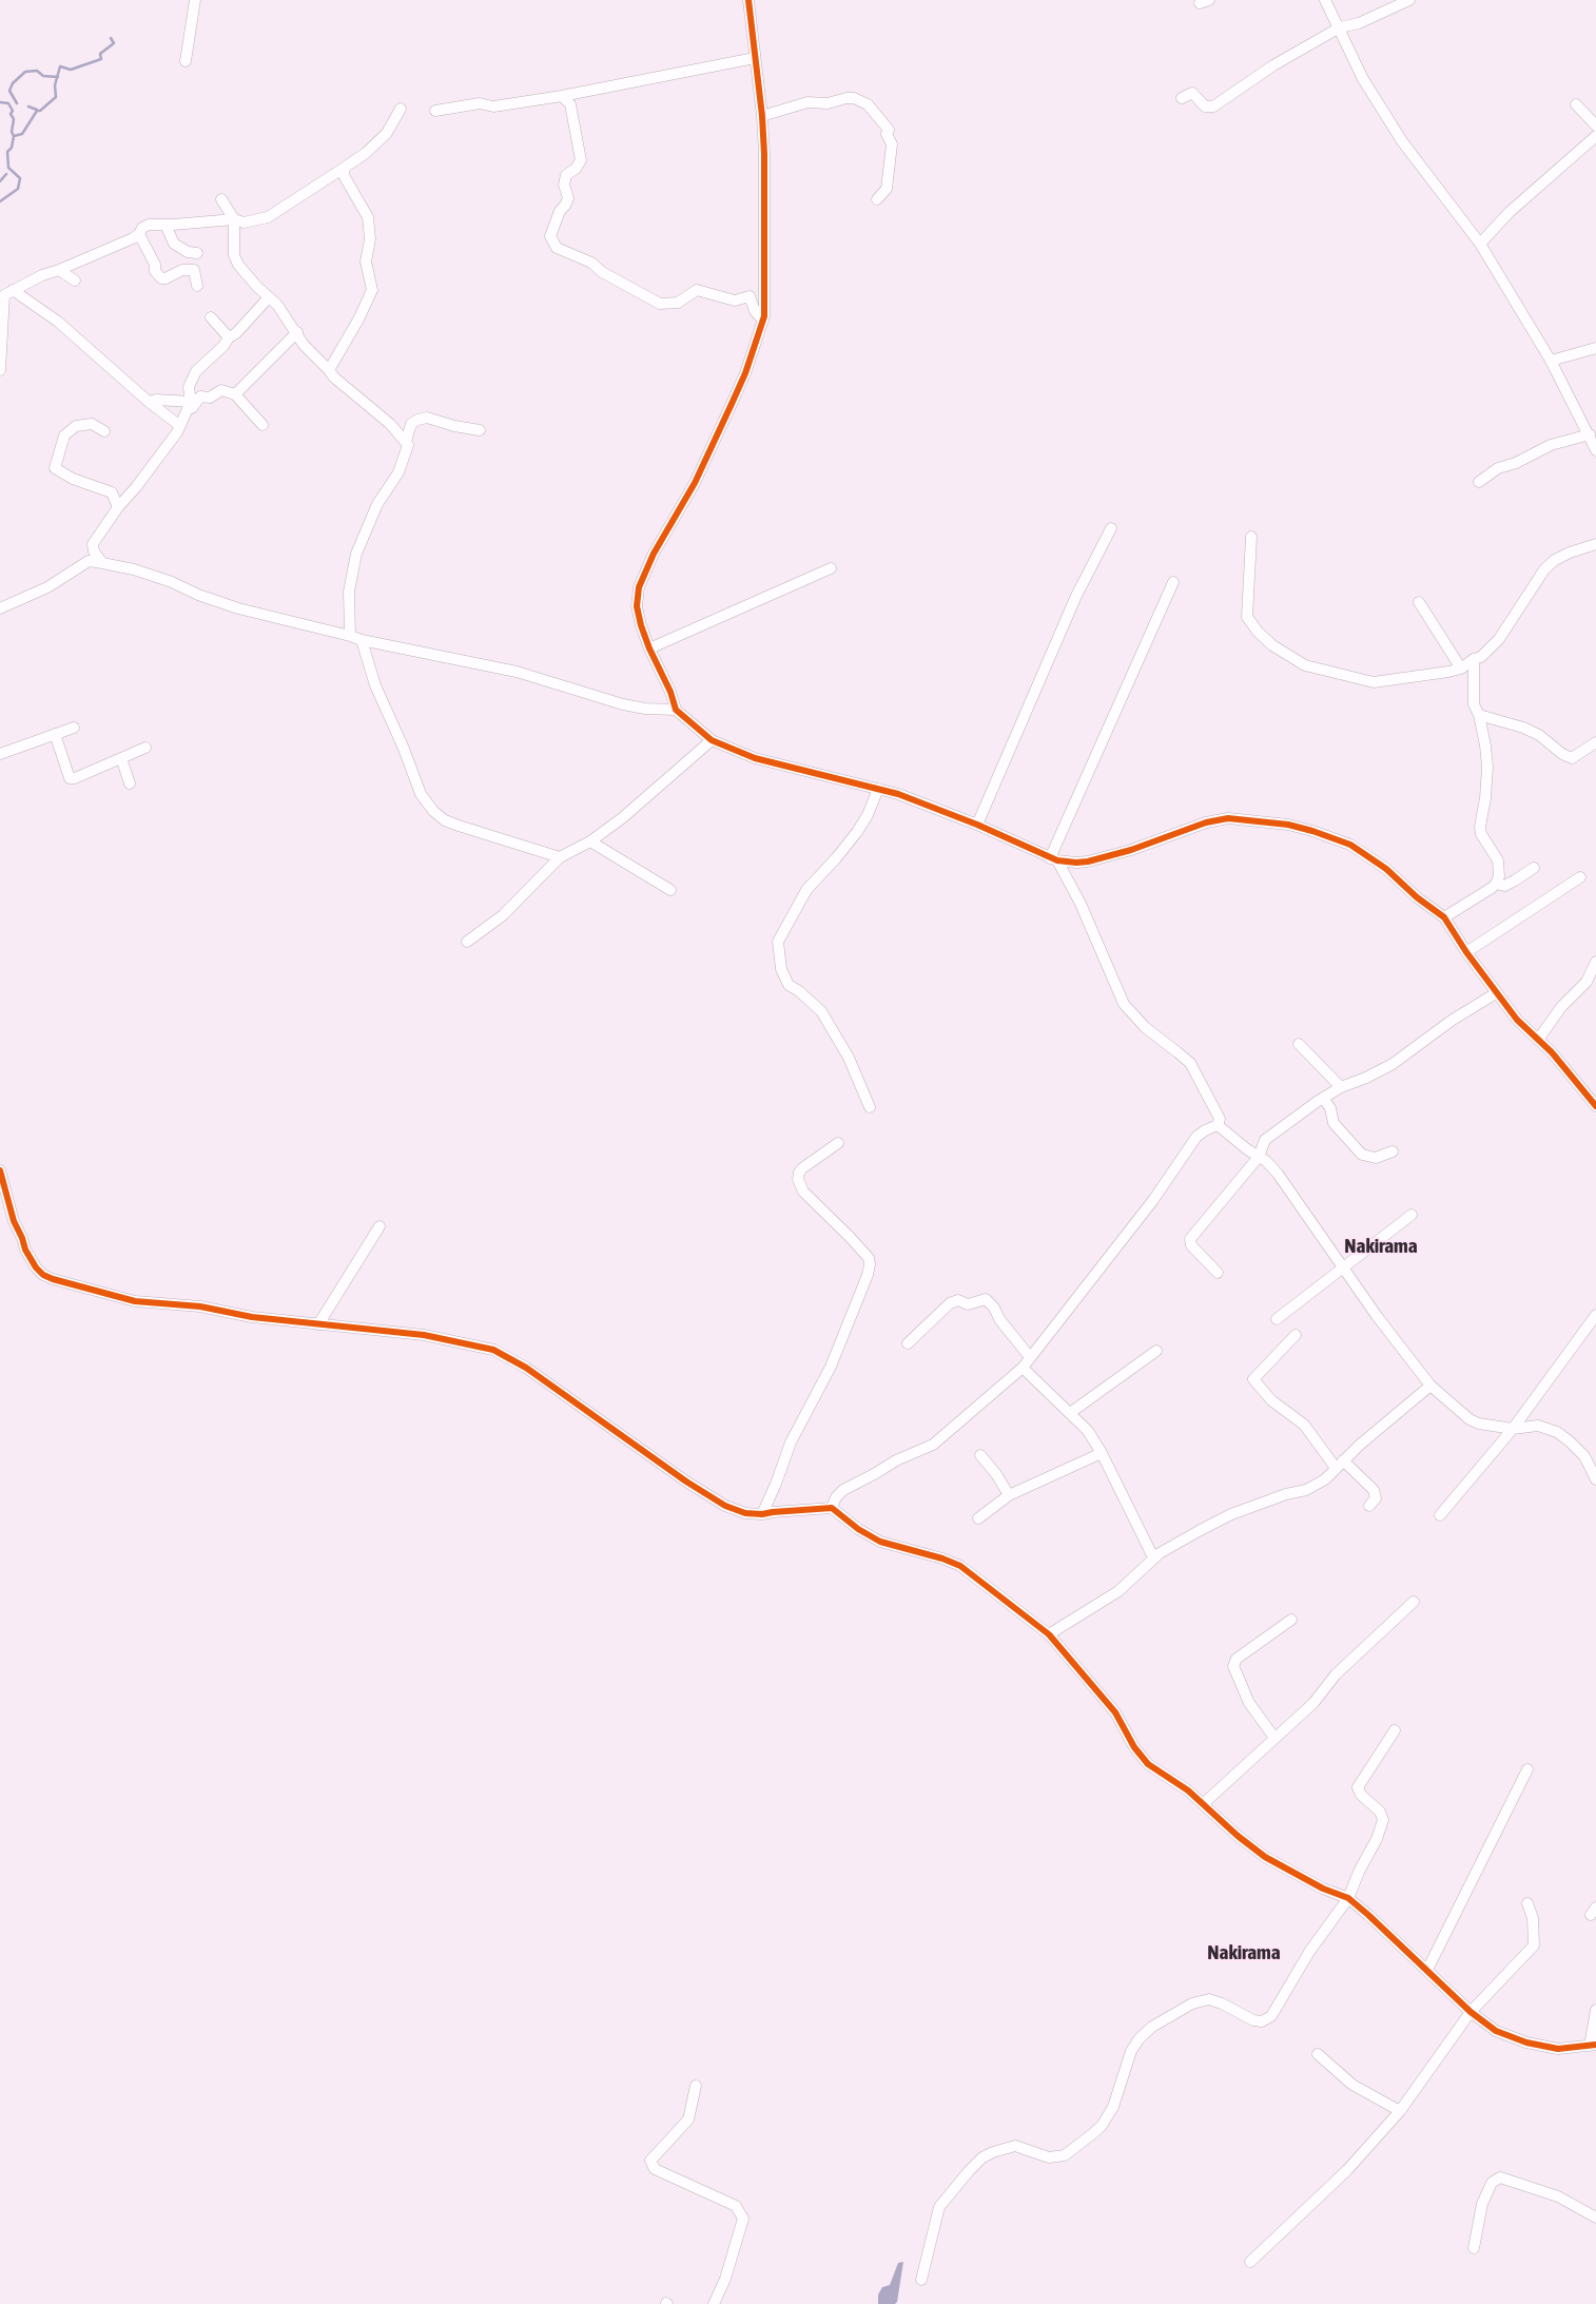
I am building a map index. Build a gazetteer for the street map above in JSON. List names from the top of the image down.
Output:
{
  "districts": ["Nakirama", "Nakirama"]
}
